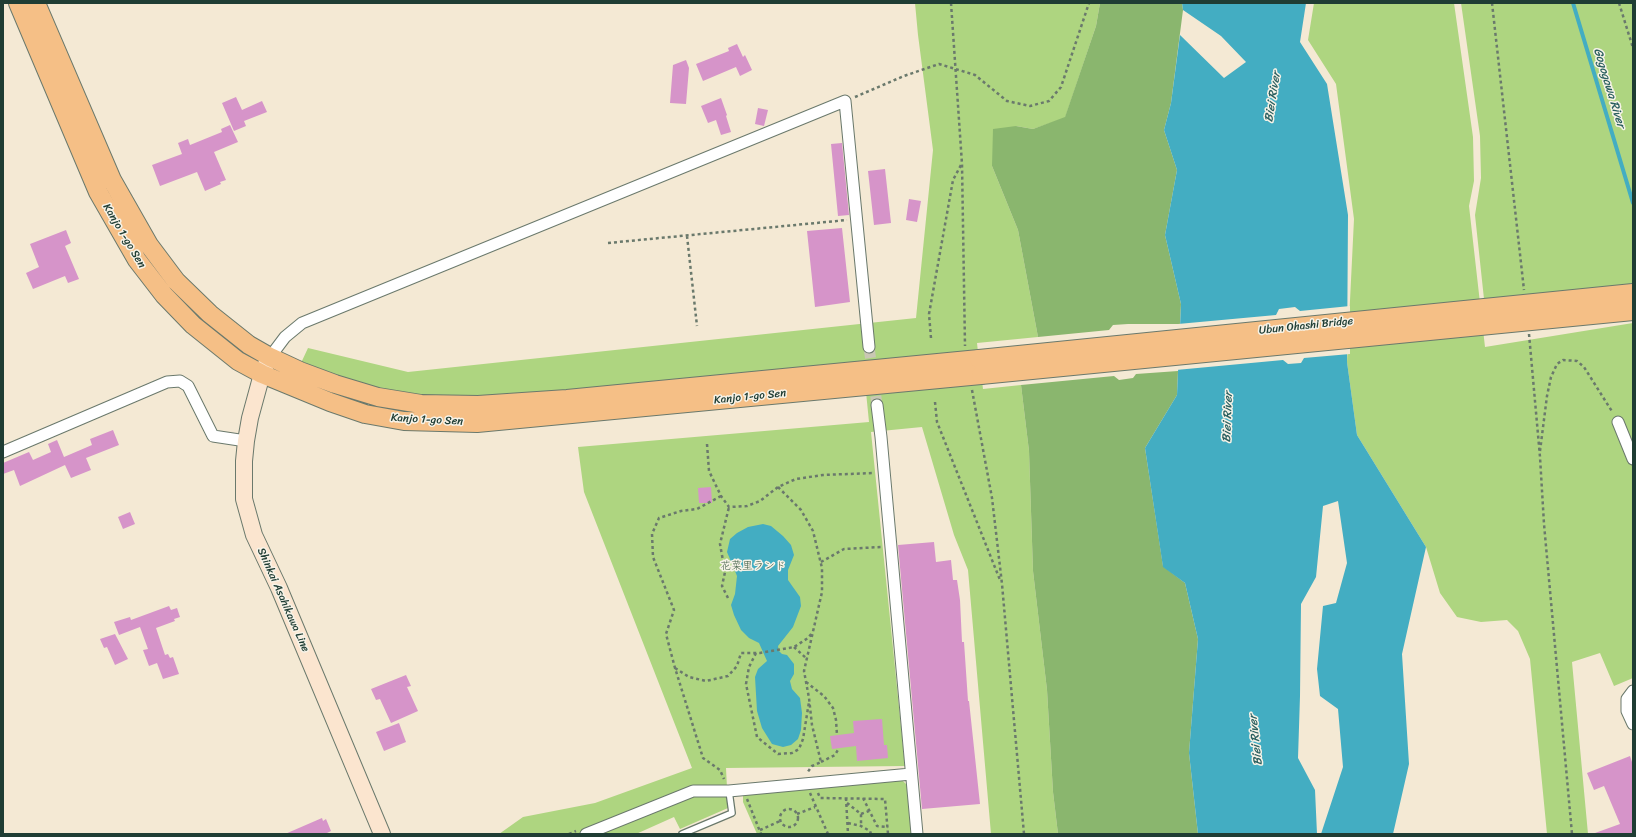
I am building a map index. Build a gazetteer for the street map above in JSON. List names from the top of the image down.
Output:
{
  "streets": {
    "main road": ["Kanjo 1-go Sen", "Ubun Ohashi Bridge", "Shinkai Asahikawa Line"]
  },
  "crossings": [
    ["Kanjo 1-go Sen", "Ubun Ohashi Bridge"],
    ["Kanjo 1-go Sen", "Shinkai Asahikawa Line"]
  ],
  "water": ["Gogogawa River", "Biei River"],
  "parks": ["花菜里ランド"]
}
